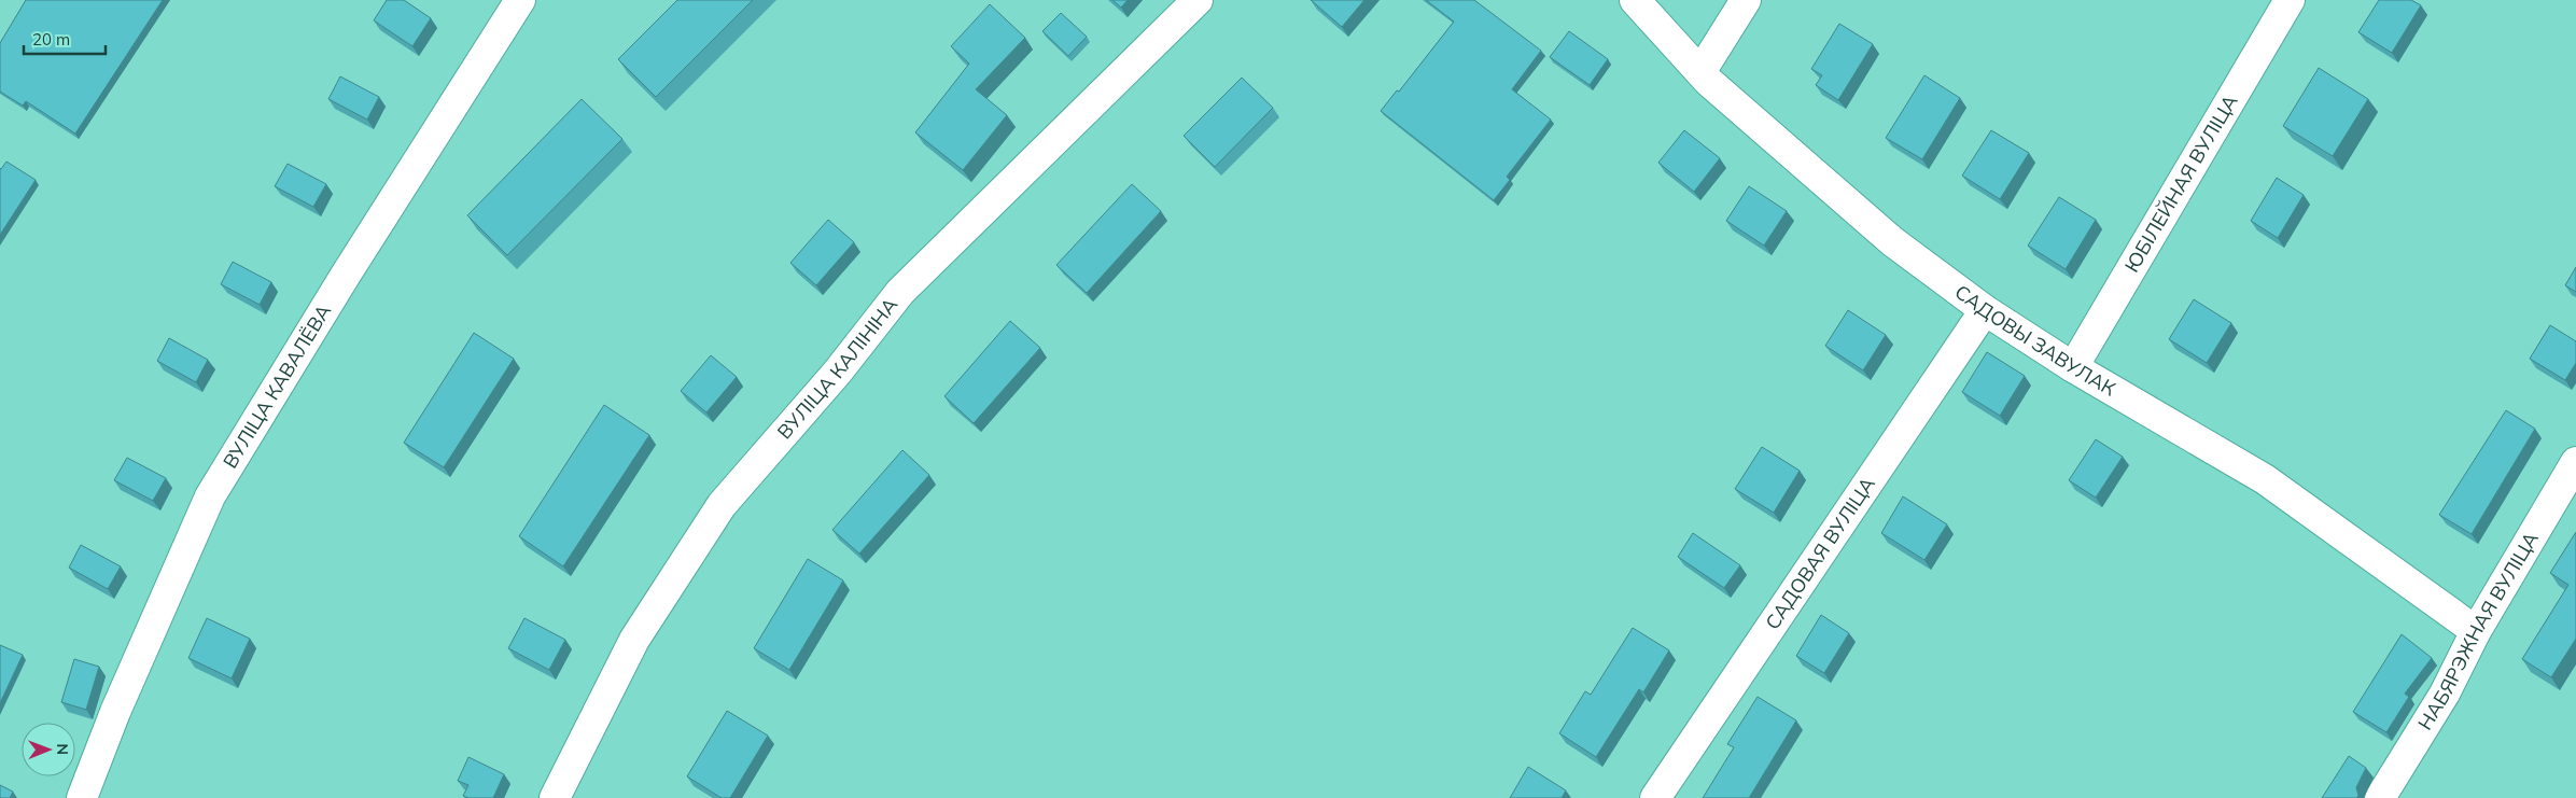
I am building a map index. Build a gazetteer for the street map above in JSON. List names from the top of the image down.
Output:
{
  "streets": {
    "street": [
      "ЮБІЛЕЙНАЯ ВУЛІЦА",
      "САДОВЫ ЗАВУЛАК",
      "ВУЛІЦА КАЛІНІНА",
      "ВУЛІЦА КАВАЛЁВА",
      "САДОВАЯ ВУЛІЦА",
      "НАБЯРЭЖНАЯ ВУЛІЦА"
    ]
  },
  "crossings": [
    ["ЮБІЛЕЙНАЯ ВУЛІЦА", "САДОВЫ ЗАВУЛАК"],
    ["САДОВЫ ЗАВУЛАК", "САДОВАЯ ВУЛІЦА"],
    ["САДОВЫ ЗАВУЛАК", "НАБЯРЭЖНАЯ ВУЛІЦА"]
  ],
  "scale_bar": "20 m",
  "north": "right"
}
